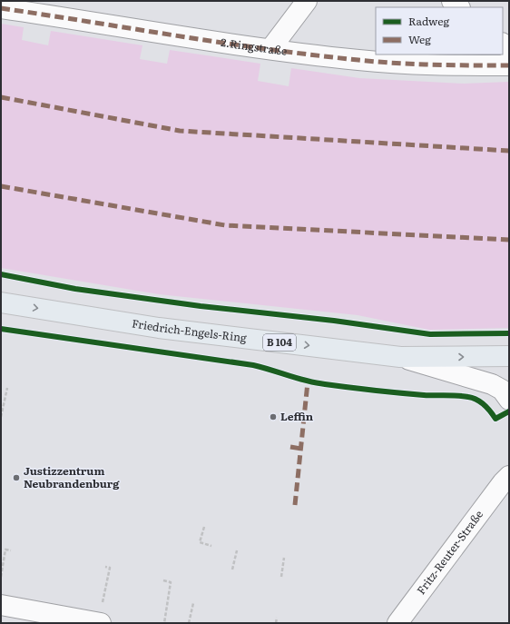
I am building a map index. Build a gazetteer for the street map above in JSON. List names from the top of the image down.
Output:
{
  "streets": {
    "main road": ["Friedrich-Engels-Ring", "B 104"],
    "street": ["2.Ringstraße", "Fritz-Reuter-Straße"]
  },
  "crossings": [
    ["Friedrich-Engels-Ring", "B 104"]
  ],
  "one_way": ["Friedrich-Engels-Ring"],
  "places": ["Leffin", "Justizzentrum Neubrandenburg"],
  "legend": ["Radweg", "Weg"]
}
